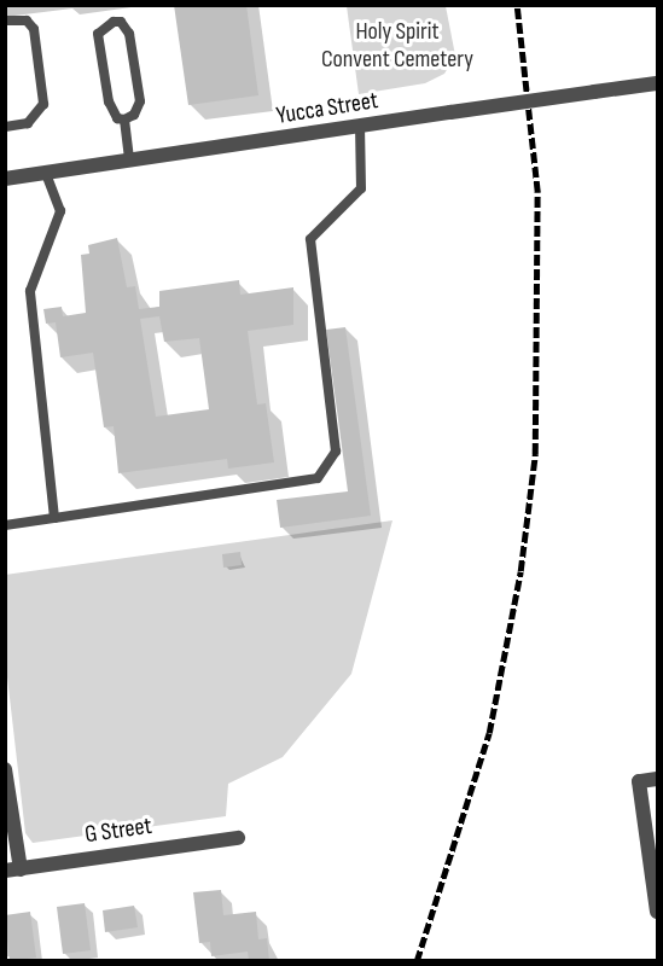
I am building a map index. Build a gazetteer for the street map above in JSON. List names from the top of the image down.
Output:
{
  "streets": {
    "street": ["Yucca Street", "G Street"]
  },
  "parks": ["Holy Spirit Convent Cemetery"]
}
